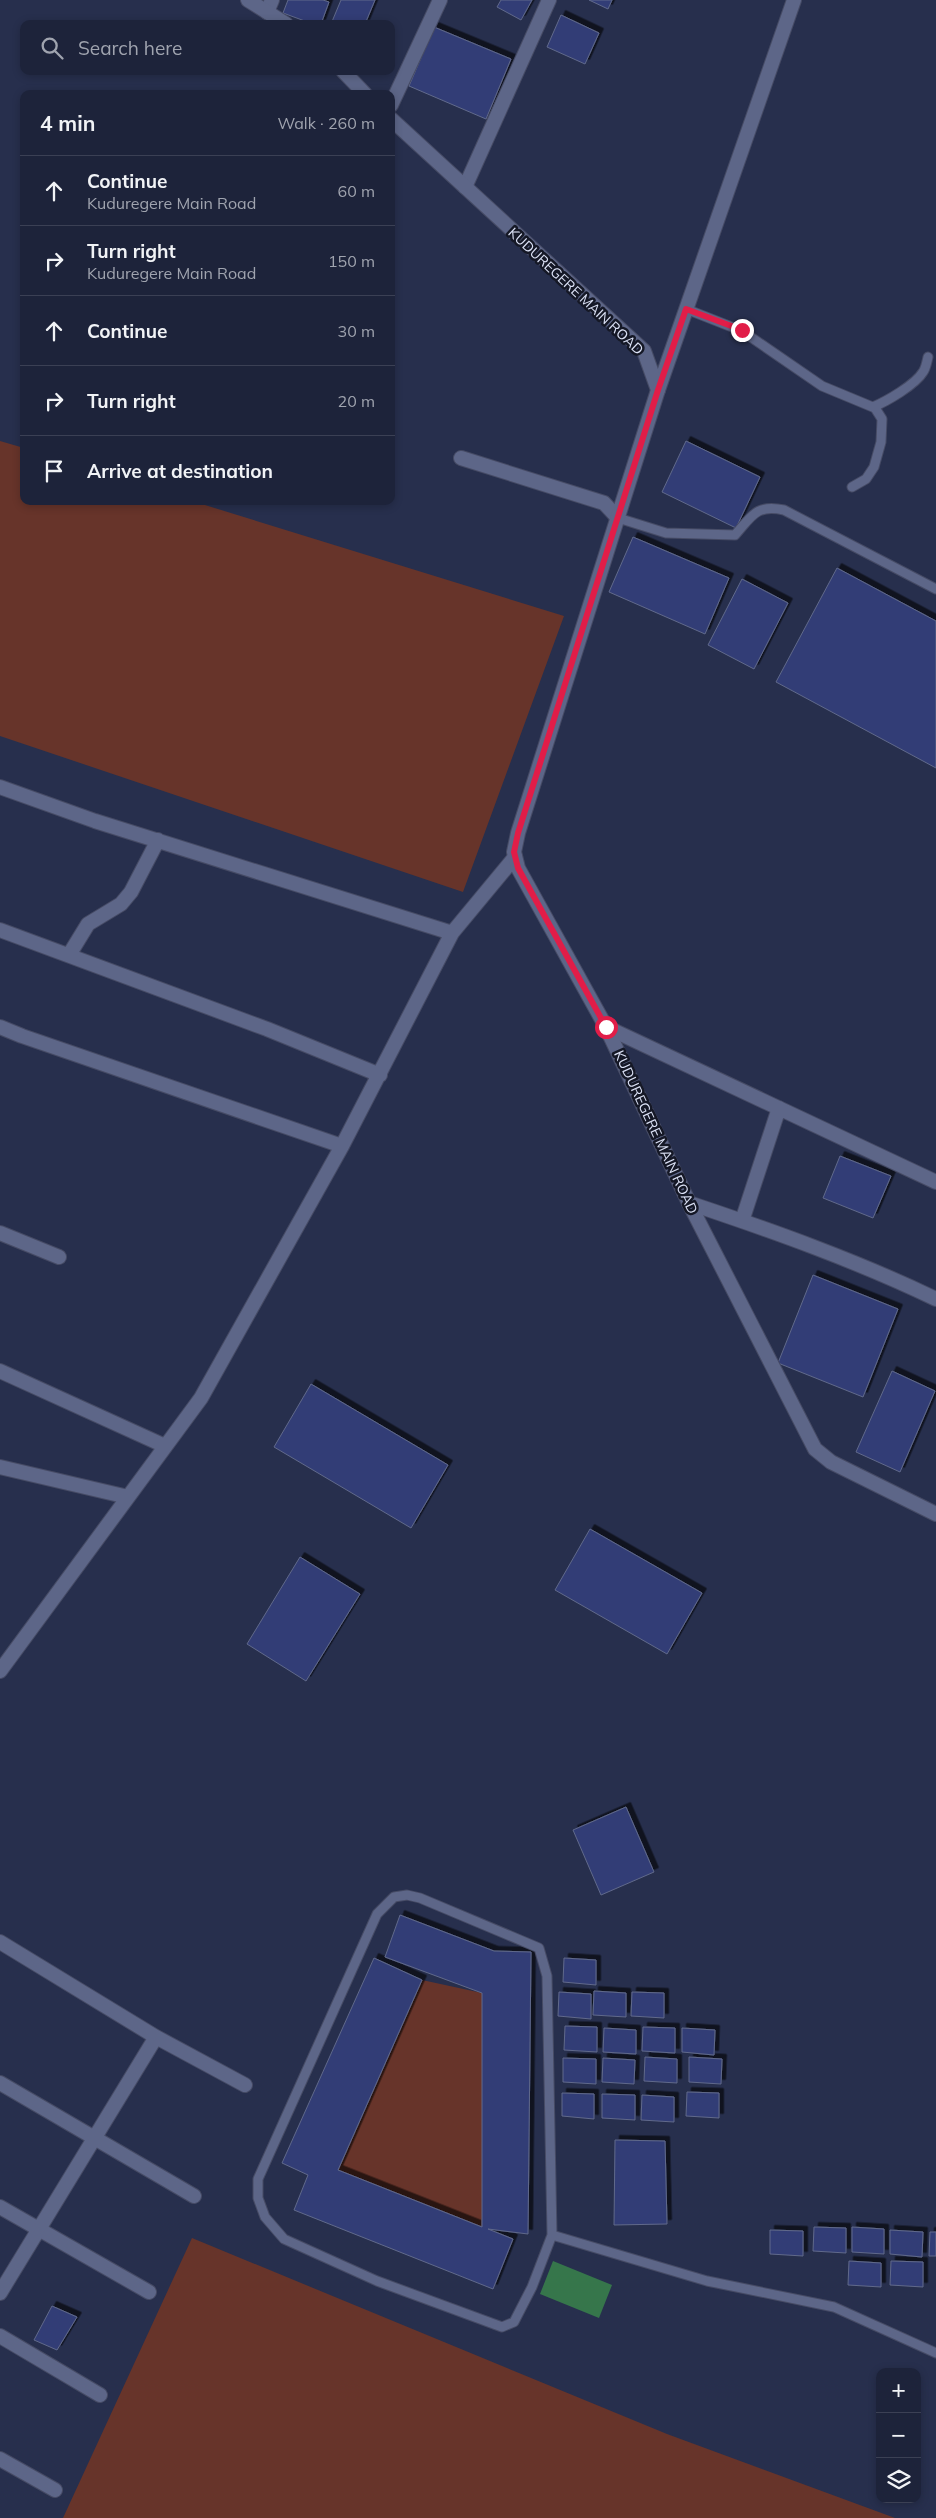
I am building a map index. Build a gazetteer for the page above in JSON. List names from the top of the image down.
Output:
{
  "streets": {
    "street": ["KUDUREGERE MAIN ROAD"]
  },
  "page": {
    "search": "Search here",
    "heading": ["4 min", "Walk · 260 m"],
    "list": [
      ["Continue", "Kuduregere Main Road", "60 m"],
      ["Turn right", "Kuduregere Main Road", "150 m"],
      ["Continue", "30 m"],
      ["Turn right", "20 m"],
      "Arrive at destination"
    ],
    "map_buttons": ["+", "−"]
  }
}
